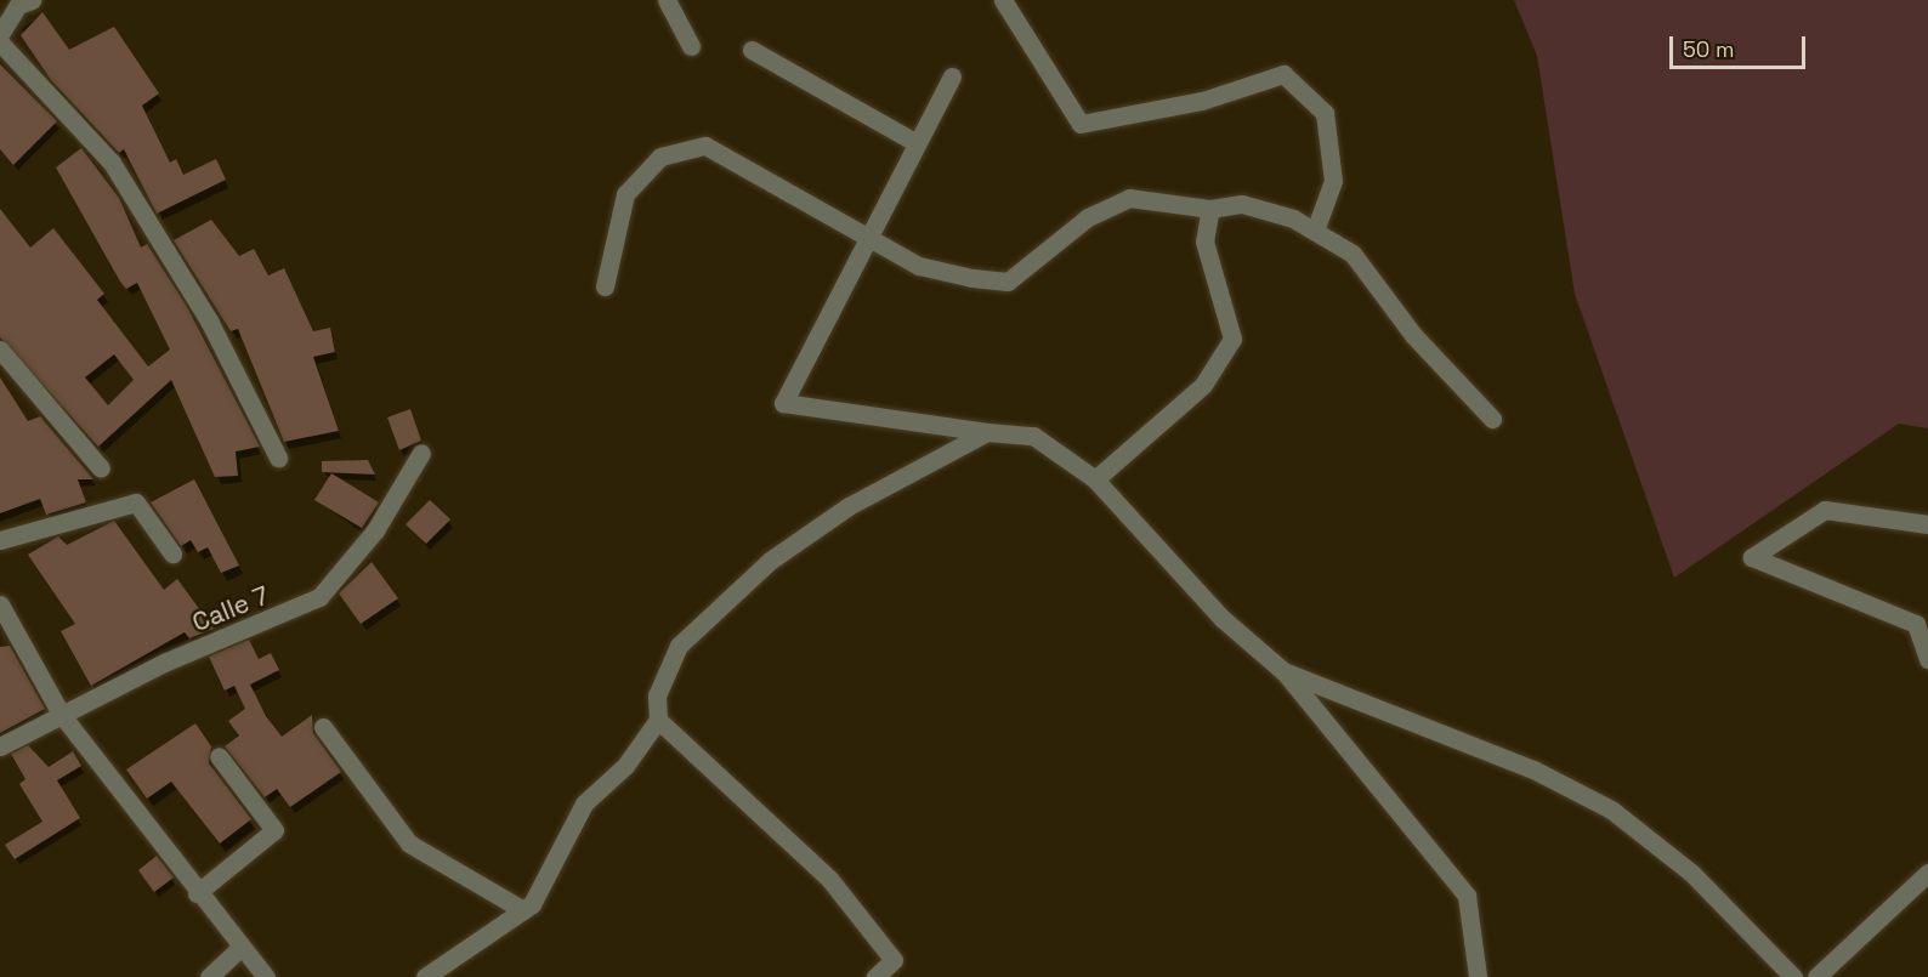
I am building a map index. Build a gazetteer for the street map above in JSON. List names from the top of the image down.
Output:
{
  "streets": {
    "street": ["Calle 7"]
  },
  "scale_bar": "50 m"
}
